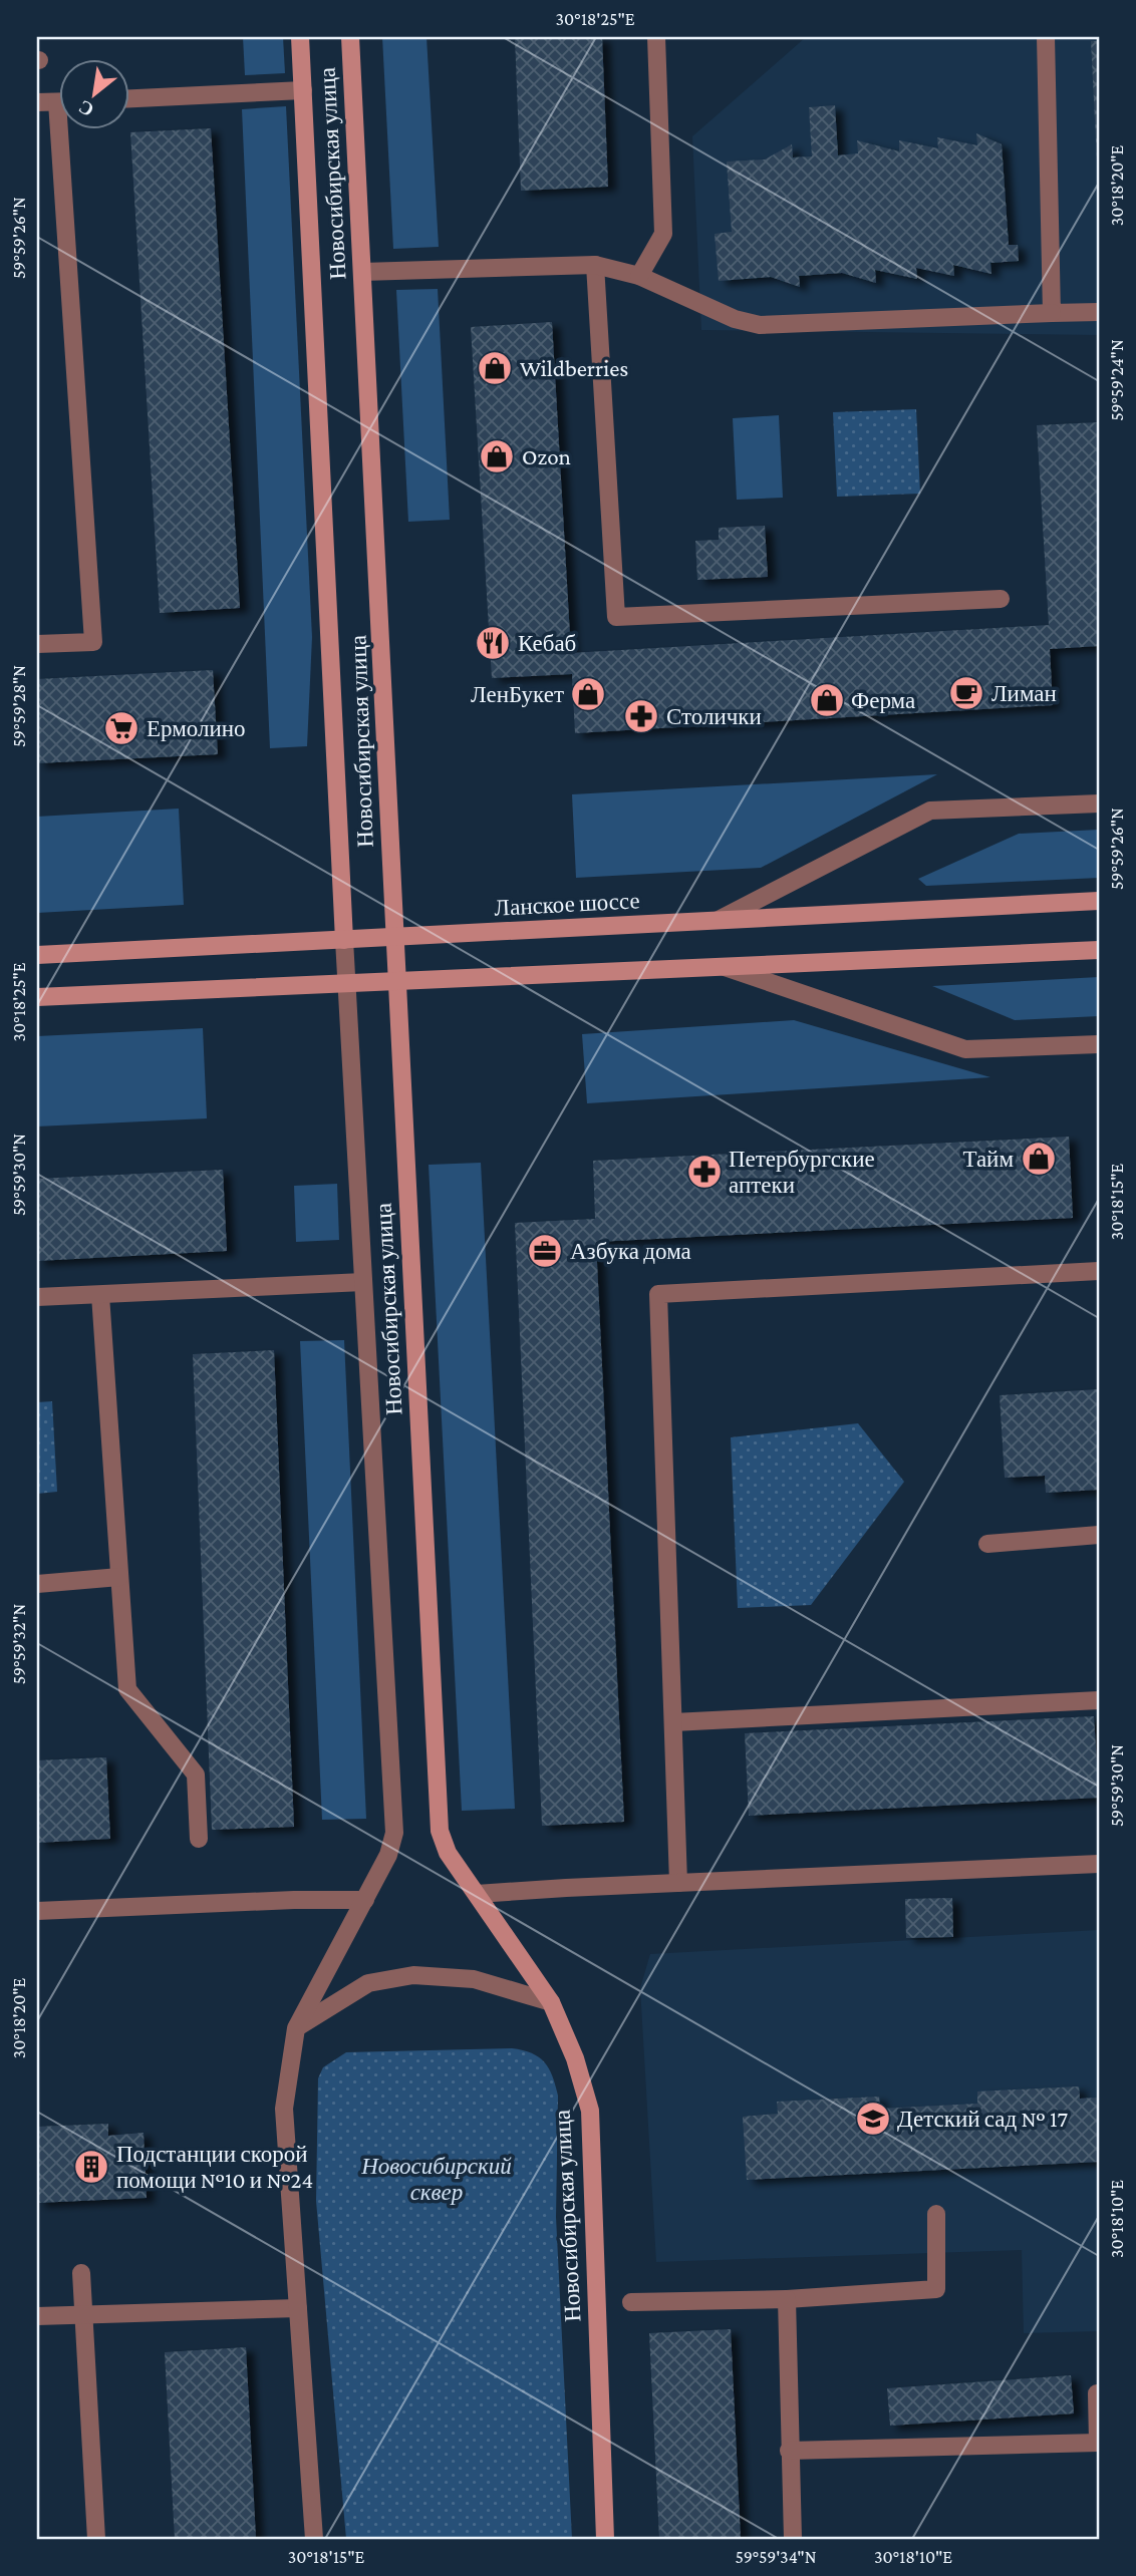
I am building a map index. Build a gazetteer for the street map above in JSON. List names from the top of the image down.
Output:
{
  "streets": {
    "street": ["Новосибирская улица", "Ланское шоссе"]
  },
  "crossings": [
    ["Новосибирская улица", "Ланское шоссе"]
  ],
  "parks": ["Новосибирский сквер"],
  "places": {
    "shop": [
      "Wildberries",
      "Ozon",
      "ЛенБукет",
      "Ферма",
      "Тайм"
    ],
    "restaurant": ["Кебаб"],
    "cafe": ["Лиман"],
    "pharmacy": ["Столички", "Петербургские аптеки"],
    "supermarket": ["Ермолино"],
    "office": ["Азбука дома"],
    "school or university": ["Детский сад № 17"],
    "building": ["Подстанции скорой помощи №10 и №24"]
  },
  "north": "bottom left",
  "coordinates": [
    "30°18'25\"E",
    "30°18'20\"E",
    "59°59'26\"N",
    "59°59'24\"N",
    "59°59'28\"N",
    "59°59'30\"N",
    "30°18'15\"E",
    "59°59'32\"N",
    "30°18'10\"E",
    "59°59'34\"N"
  ]
}
